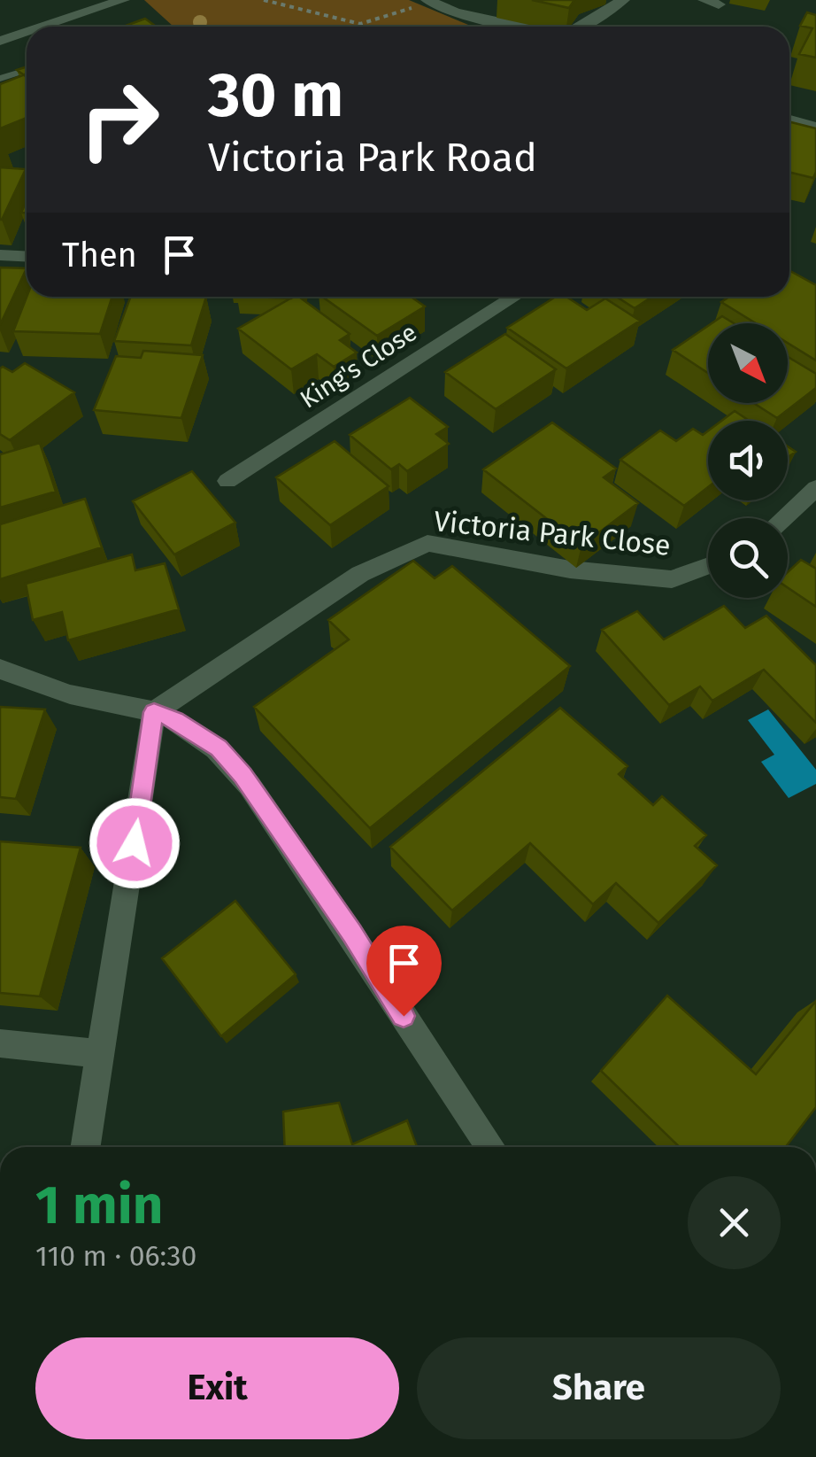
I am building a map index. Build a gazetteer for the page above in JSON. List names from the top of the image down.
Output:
{
  "streets": {
    "street": ["King's Close", "Victoria Park Close"]
  },
  "north": "bottom right",
  "page": {
    "turn": ["30 m", "Victoria Park Road"],
    "then": "Then",
    "heading": ["1 min", "110 m · 06:30"],
    "buttons": ["Exit", "Share"]
  }
}
